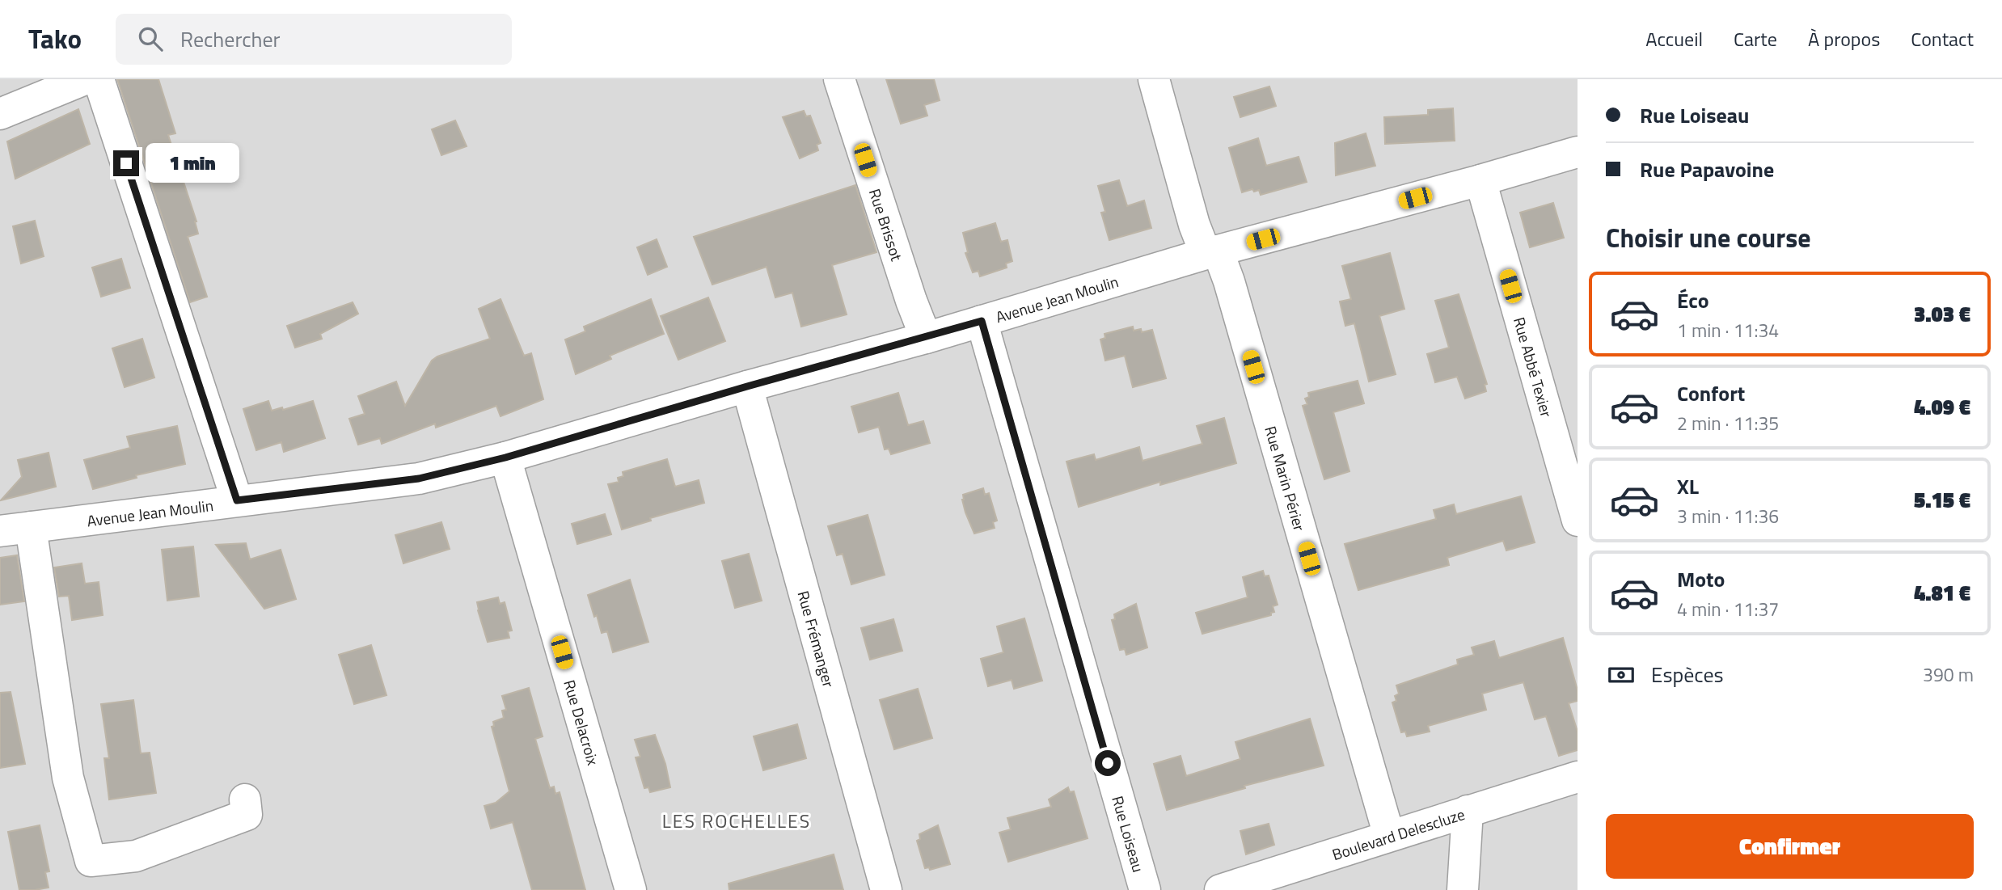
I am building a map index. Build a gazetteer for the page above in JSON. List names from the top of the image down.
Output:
{
  "streets": {
    "street": [
      "Rue Brissot",
      "Avenue Jean Moulin",
      "Rue Abbé Texier",
      "Rue Marin Périer",
      "Rue Frémanger",
      "Rue Delacroix",
      "Boulevard Delescluze",
      "Rue Loiseau"
    ]
  },
  "crossings": [
    ["Rue Brissot", "Avenue Jean Moulin"],
    ["Avenue Jean Moulin", "Rue Abbé Texier"],
    ["Avenue Jean Moulin", "Rue Marin Périer"],
    ["Avenue Jean Moulin", "Rue Frémanger"],
    ["Avenue Jean Moulin", "Rue Delacroix"],
    ["Avenue Jean Moulin", "Rue Loiseau"],
    ["Rue Marin Périer", "Boulevard Delescluze"]
  ],
  "districts": ["LES ROCHELLES"],
  "page": {
    "header": "Tako",
    "search": "Rechercher",
    "nav": [
      "Accueil",
      "Carte",
      "À propos",
      "Contact"
    ],
    "banner": ["Rue Loiseau", "Rue Papavoine"],
    "bubble": "1 min",
    "heading": "Choisir une course",
    "list": [
      {
        "name": "Éco",
        "note": "1 min · 11:34",
        "value": "3.03 €"
      },
      {
        "name": "Confort",
        "note": "2 min · 11:35",
        "value": "4.09 €"
      },
      {
        "name": "XL",
        "note": "3 min · 11:36",
        "value": "5.15 €"
      },
      {
        "name": "Moto",
        "note": "4 min · 11:37",
        "value": "4.81 €"
      }
    ],
    "pay": ["Espèces", "390 m"],
    "buttons": "Confirmer"
  }
}
